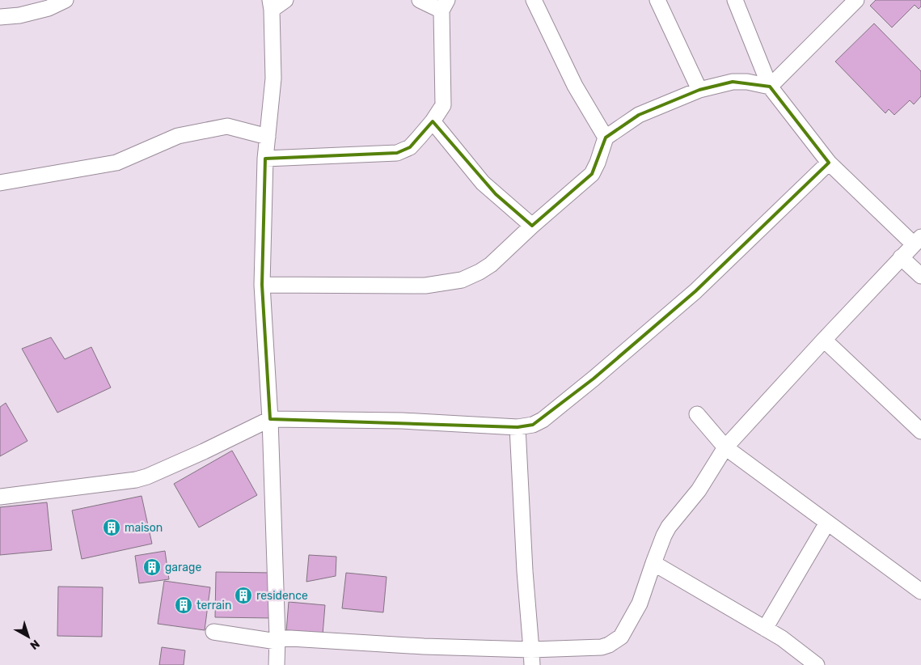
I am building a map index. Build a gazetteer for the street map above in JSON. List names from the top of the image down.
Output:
{
  "places": {
    "building": [
      "maison",
      "garage",
      "residence",
      "terrain"
    ]
  },
  "north": "bottom right"
}
